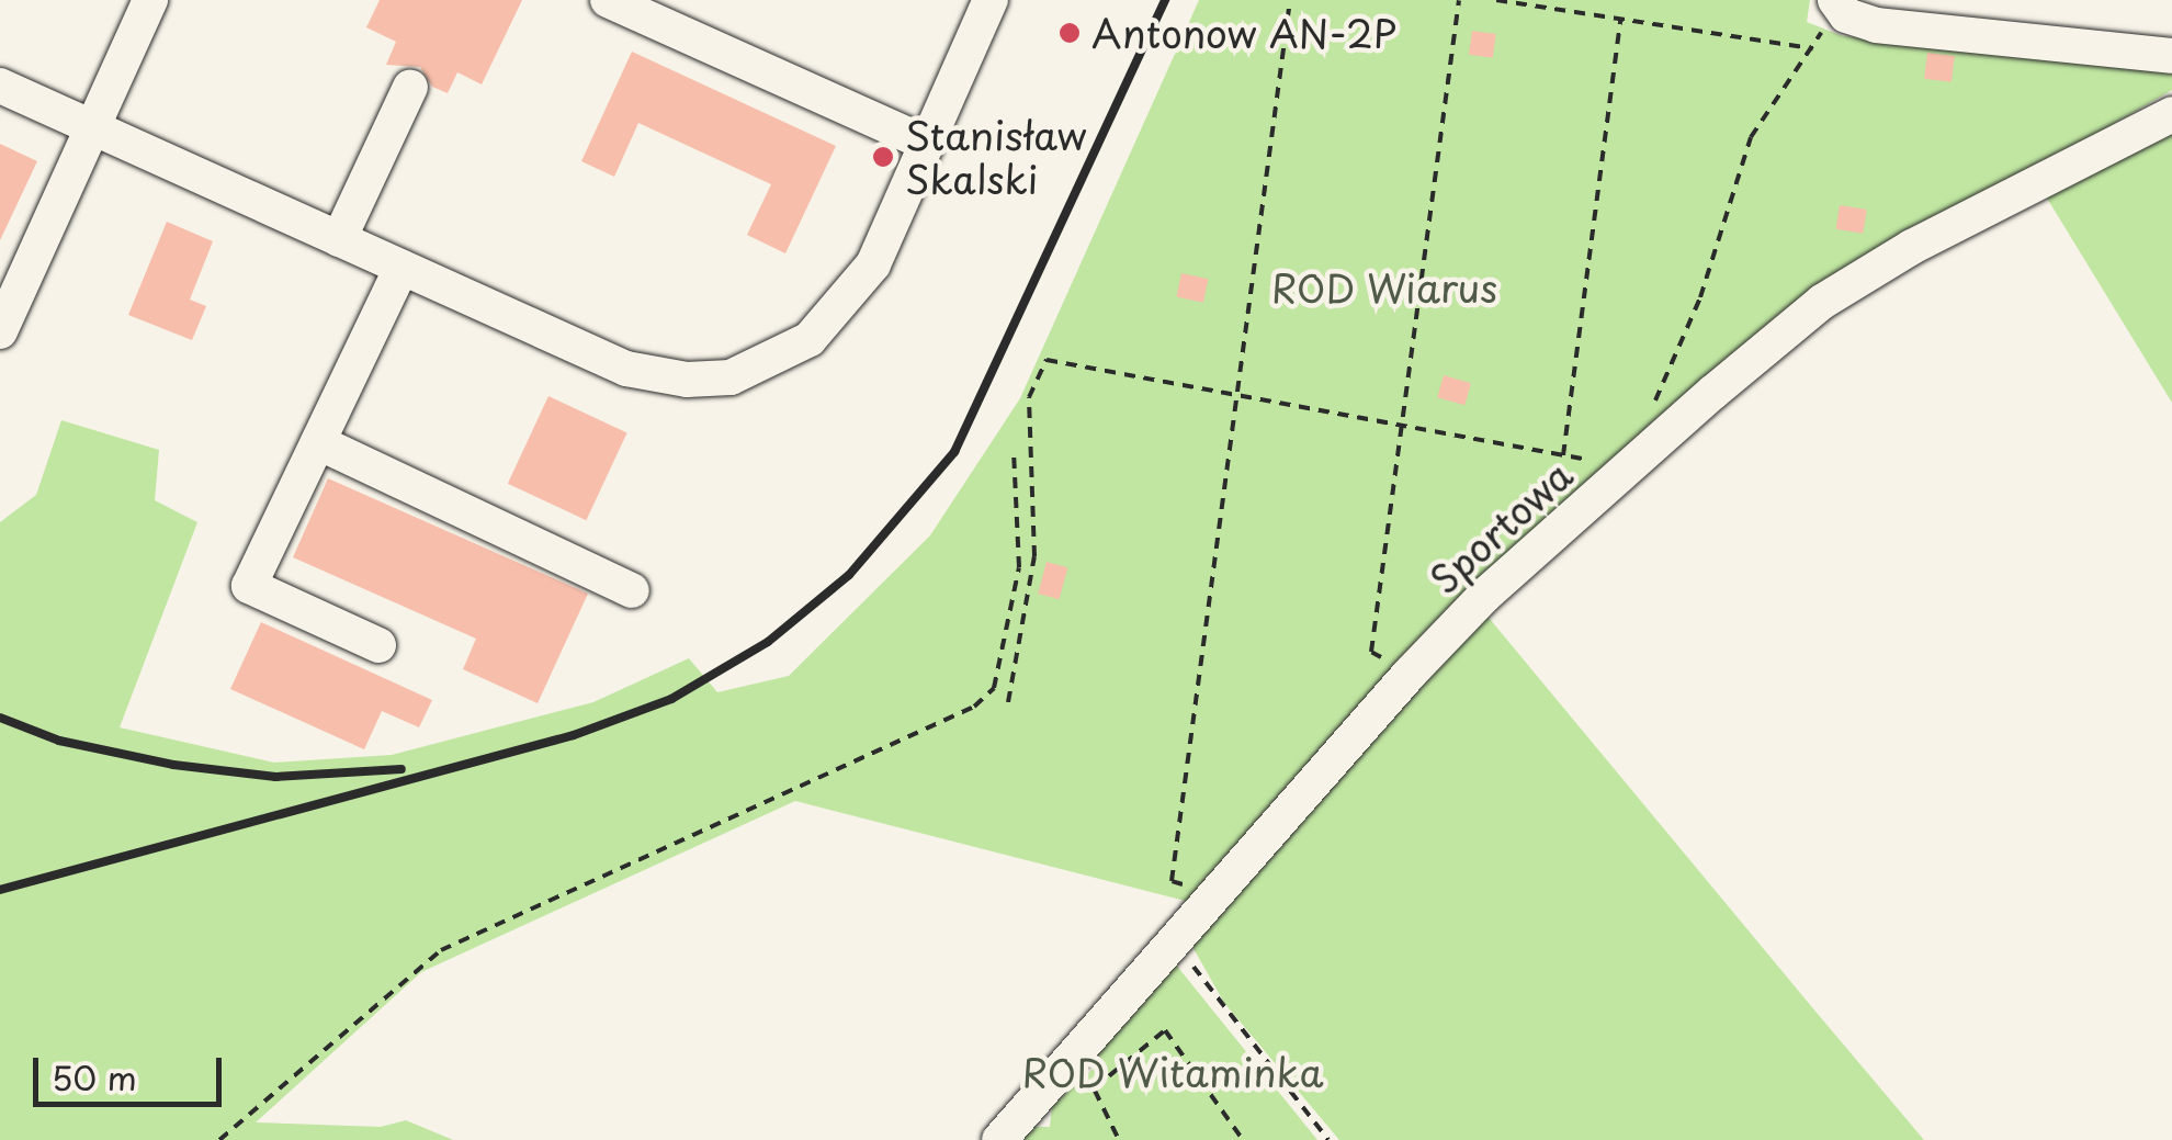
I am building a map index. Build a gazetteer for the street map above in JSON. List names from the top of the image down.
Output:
{
  "streets": {
    "street": ["Sportowa"]
  },
  "parks": ["ROD Wiarus", "ROD Witaminka"],
  "places": ["Antonow AN-2P", "Stanisław Skalski"],
  "scale_bar": "50 m"
}
